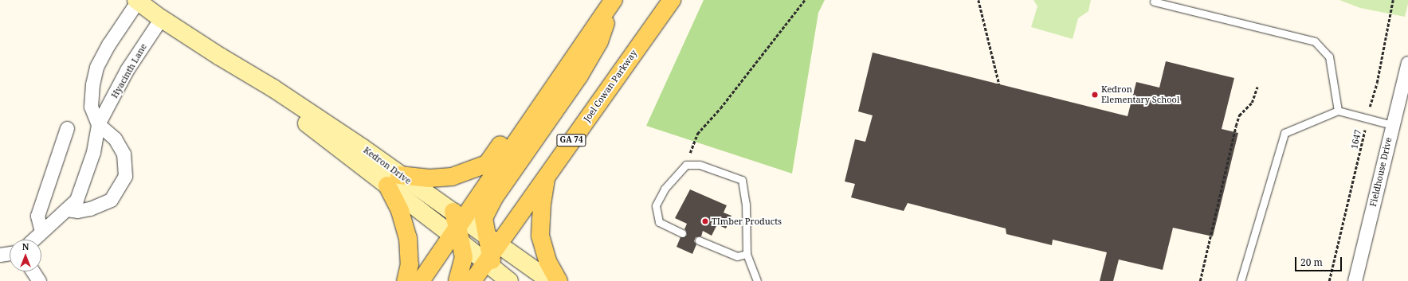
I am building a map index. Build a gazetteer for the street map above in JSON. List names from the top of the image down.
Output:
{
  "streets": {
    "main road": ["Joel Cowan Parkway", "GA 74"],
    "street": ["Hyacinth Lane", "Kedron Drive", "Fieldhouse Drive"],
    "path": ["1647"]
  },
  "crossings": [
    ["Hyacinth Lane", "Kedron Drive"],
    ["Joel Cowan Parkway", "Kedron Drive"]
  ],
  "places": ["Kedron Elementary School", "TImber Products"],
  "scale_bar": "20 m",
  "north": "top"
}
